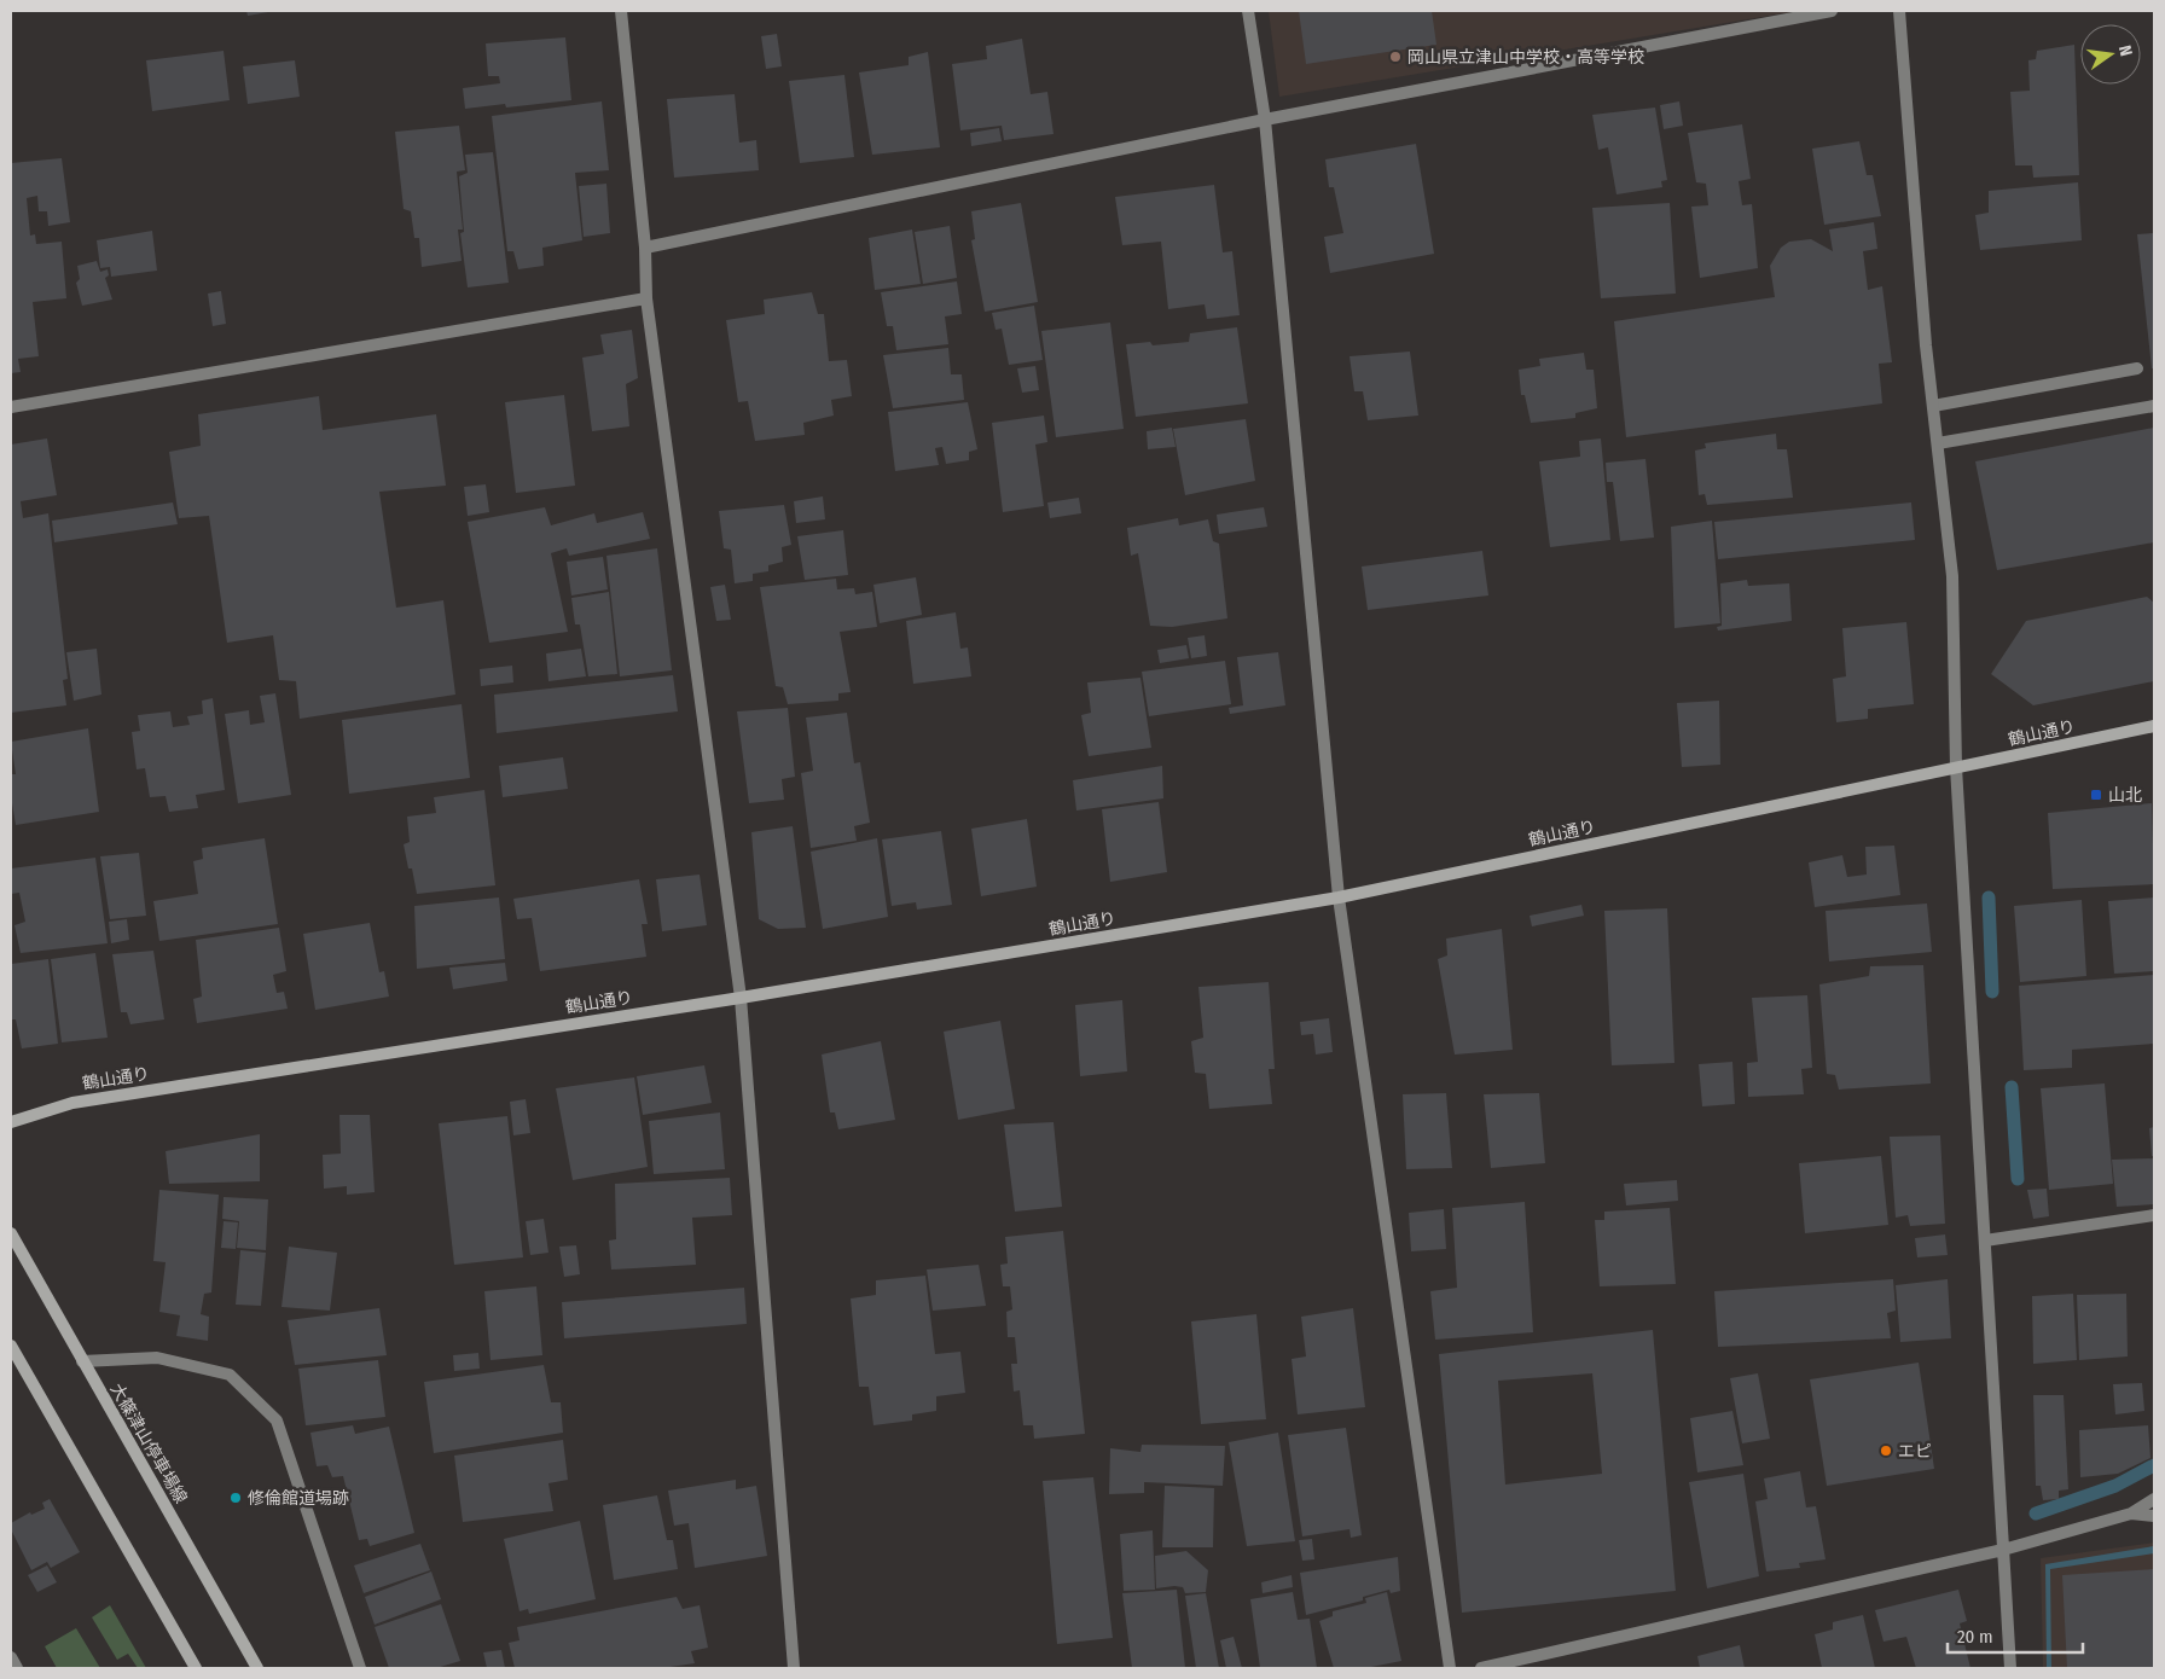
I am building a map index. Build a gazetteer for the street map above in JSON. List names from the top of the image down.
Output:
{
  "streets": {
    "street": ["鶴山通り", "大篠津山停車場線"]
  },
  "places": {
    "other": ["岡山県立津山中学校・高等学校", "エピ", "修倫館道場跡"],
    "transit": ["山北"]
  },
  "scale_bar": "20 m",
  "north": "right"
}
